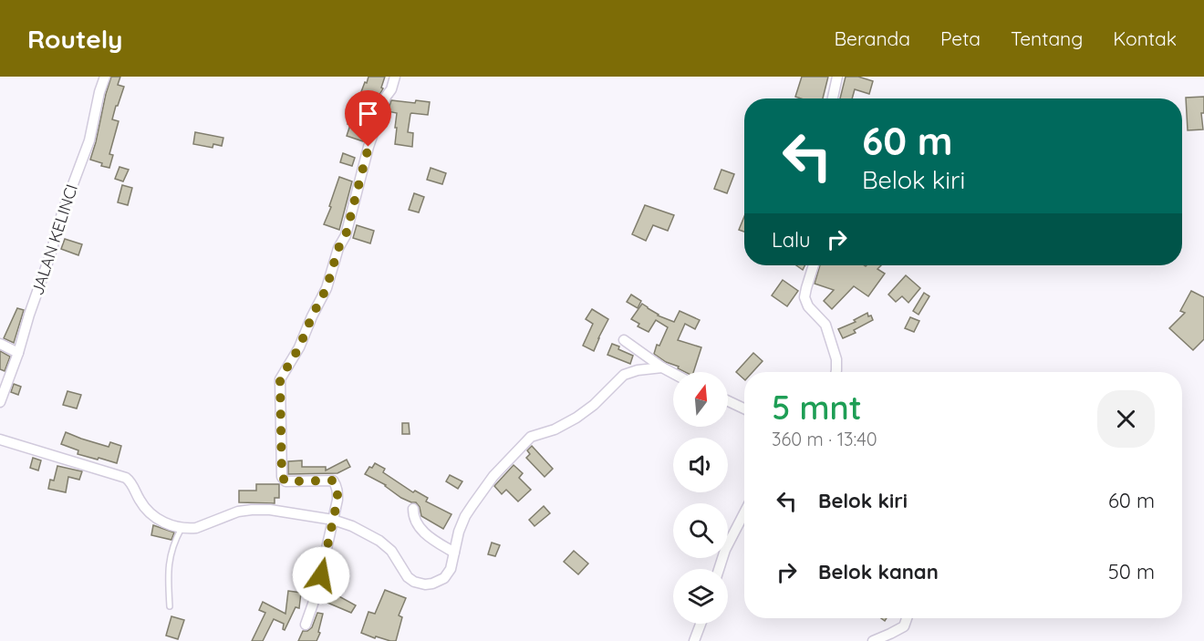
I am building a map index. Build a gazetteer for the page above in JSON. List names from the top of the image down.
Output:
{
  "streets": {
    "street": ["JALAN KELINCI"]
  },
  "north": "top",
  "page": {
    "header": "Routely",
    "nav": [
      "Beranda",
      "Peta",
      "Tentang",
      "Kontak"
    ],
    "turn": ["60 m", "Belok kiri"],
    "then": "Lalu",
    "heading": ["5 mnt", "360 m · 13:40"],
    "list": [
      {
        "name": "Belok kiri",
        "value": "60 m"
      },
      {
        "name": "Belok kanan",
        "value": "50 m"
      }
    ]
  }
}
